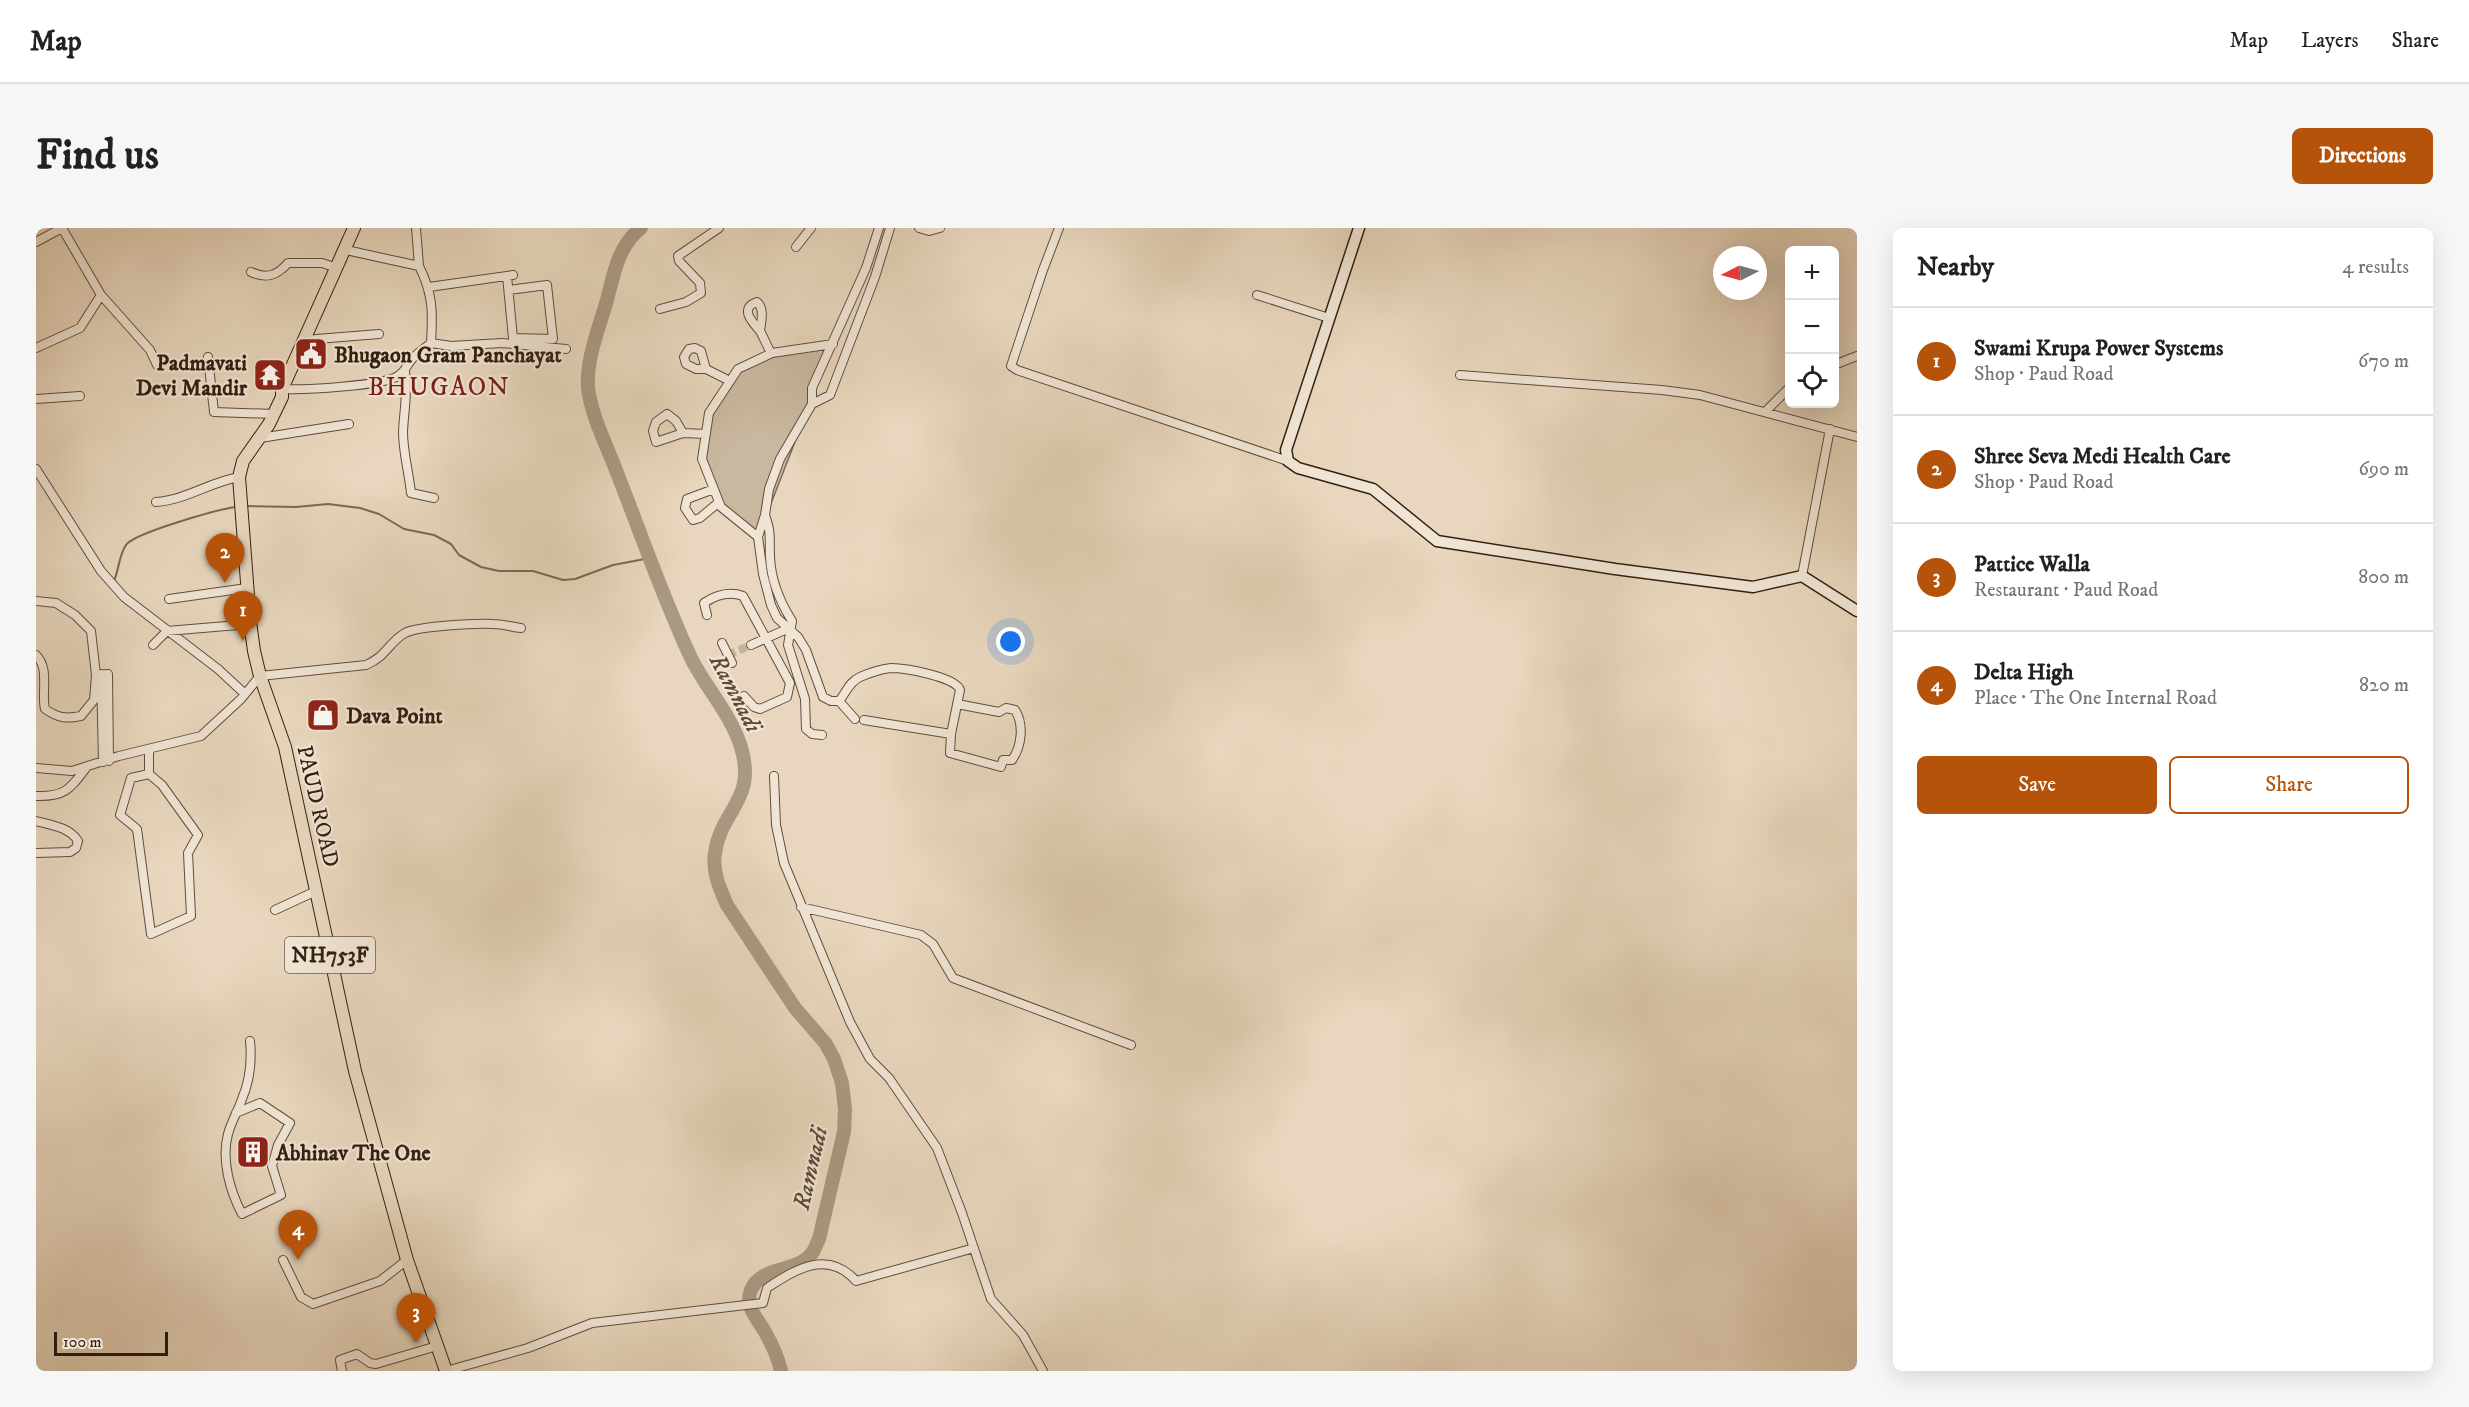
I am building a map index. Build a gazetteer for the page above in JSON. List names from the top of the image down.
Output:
{
  "streets": {
    "main road": ["PAUD ROAD", "NH753F"]
  },
  "districts": ["BHUGAON"],
  "water": ["Ramnadi"],
  "places": {
    "public building": ["Bhugaon Gram Panchayat"],
    "temple": ["Padmavati Devi Mandir"],
    "shop": ["Dava Point"],
    "building": ["Abhinav The One"]
  },
  "scale_bar": "100 m",
  "north": "left",
  "page": {
    "header": "Map",
    "nav": ["Map", "Layers", "Share"],
    "buttons": [
      "Directions",
      ["Save", "Share"]
    ],
    "title": "Find us",
    "heading": ["Nearby", "4 results"],
    "map_buttons": ["+", "−"],
    "list": [
      {
        "mark": "1",
        "name": "Swami Krupa Power Systems",
        "note": "Shop · Paud Road",
        "value": "670 m"
      },
      {
        "mark": "2",
        "name": "Shree Seva Medi Health Care",
        "note": "Shop · Paud Road",
        "value": "690 m"
      },
      {
        "mark": "3",
        "name": "Pattice Walla",
        "note": "Restaurant · Paud Road",
        "value": "800 m"
      },
      {
        "mark": "4",
        "name": "Delta High",
        "note": "Place · The One Internal Road",
        "value": "820 m"
      }
    ],
    "pins": [
      "2",
      "1",
      "4",
      "3"
    ],
    "scale": "100 m"
  }
}
